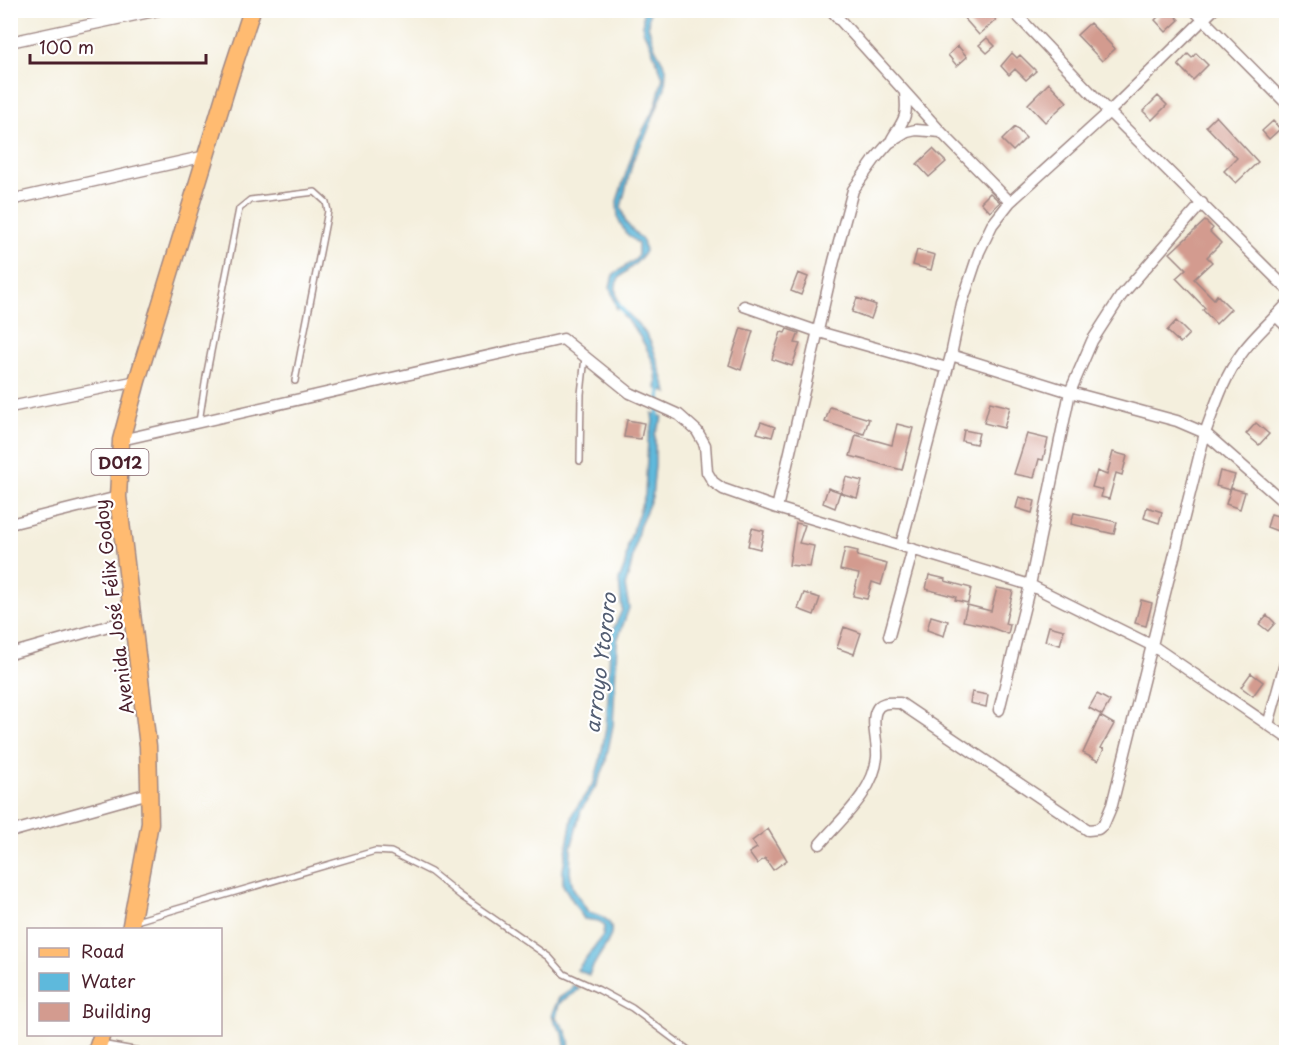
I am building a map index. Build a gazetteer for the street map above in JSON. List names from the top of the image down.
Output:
{
  "streets": {
    "main road": ["D012", "Avenida José Félix Godoy"]
  },
  "water": ["arroyo Ytororo"],
  "legend": ["Road", "Water", "Building"],
  "scale_bar": "100 m"
}
